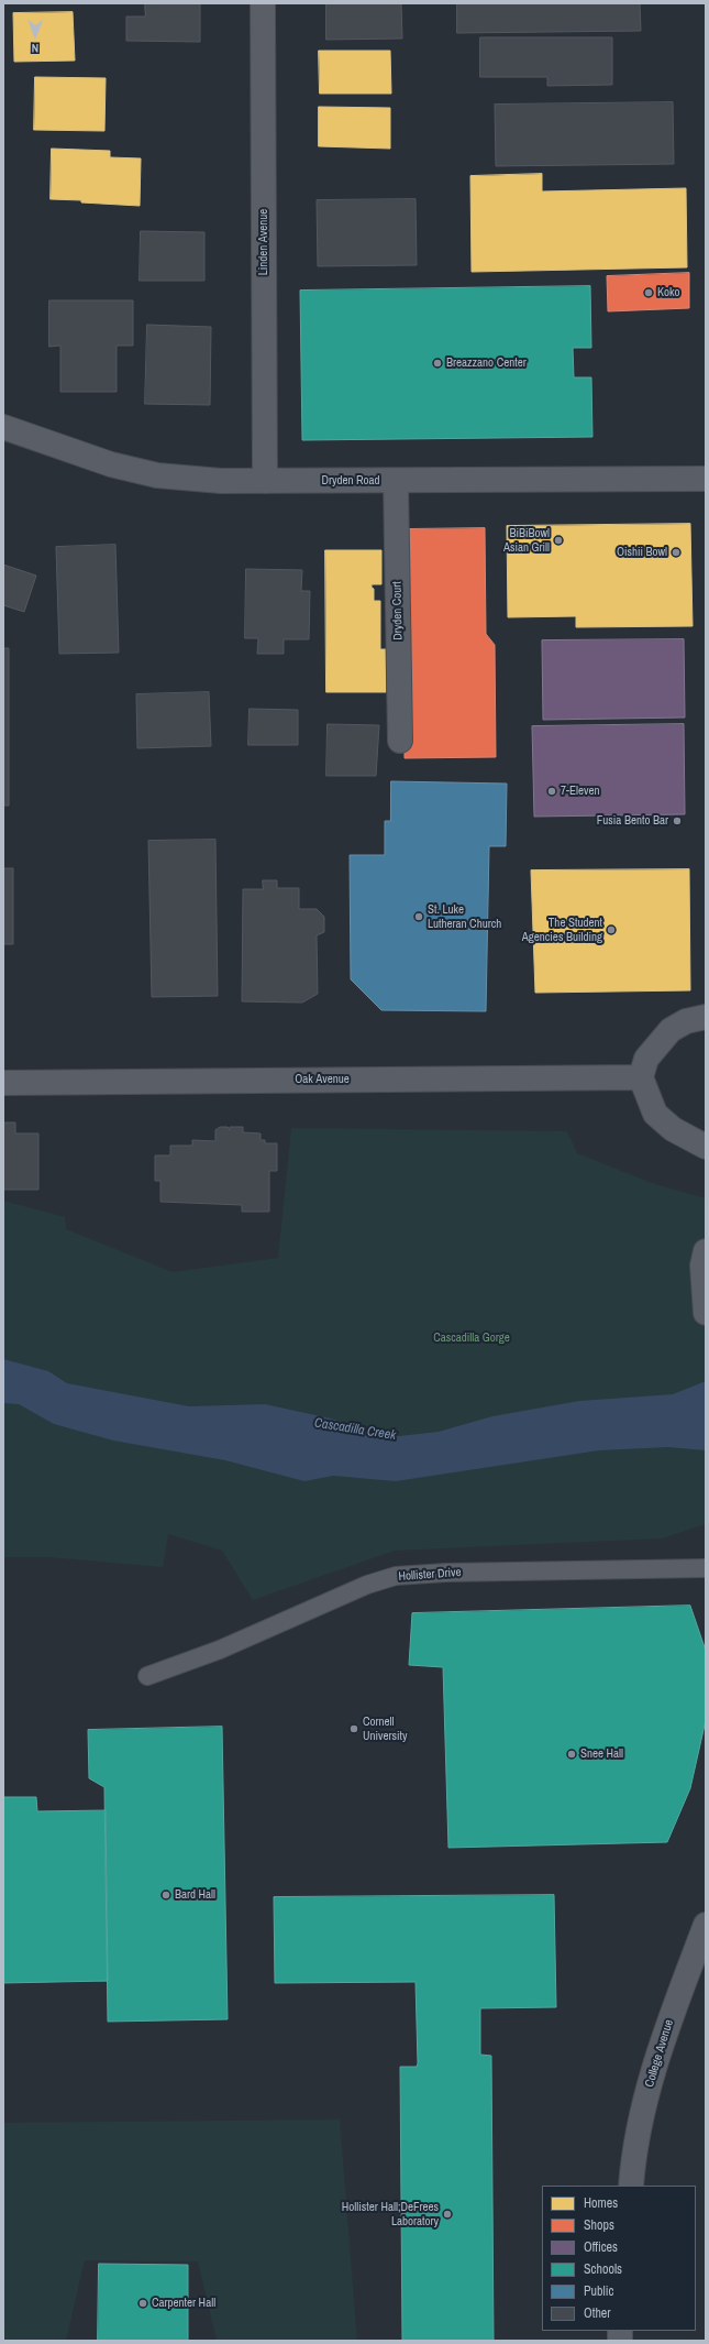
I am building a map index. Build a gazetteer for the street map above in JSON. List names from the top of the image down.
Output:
{
  "streets": {
    "street": [
      "Linden Avenue",
      "Dryden Road",
      "Dryden Court",
      "Oak Avenue",
      "College Avenue"
    ],
    "lane": ["Hollister Drive"]
  },
  "crossings": [
    ["Linden Avenue", "Dryden Road"],
    ["Dryden Road", "Dryden Court"]
  ],
  "water": ["Cascadilla Creek"],
  "parks": ["Cascadilla Gorge"],
  "places": [
    "Koko",
    "Breazzano Center",
    "BiBiBowl Asian Grill",
    "Oishii Bowl",
    "7-Eleven",
    "Fusia Bento Bar",
    "St. Luke Lutheran Church",
    "The Student Agencies Building",
    "Cornell University",
    "Snee Hall",
    "Bard Hall",
    "Hollister Hall;DeFrees Laboratory",
    "Carpenter Hall"
  ],
  "legend": [
    "Homes",
    "Shops",
    "Offices",
    "Schools",
    "Public",
    "Other"
  ],
  "north": "bottom"
}
